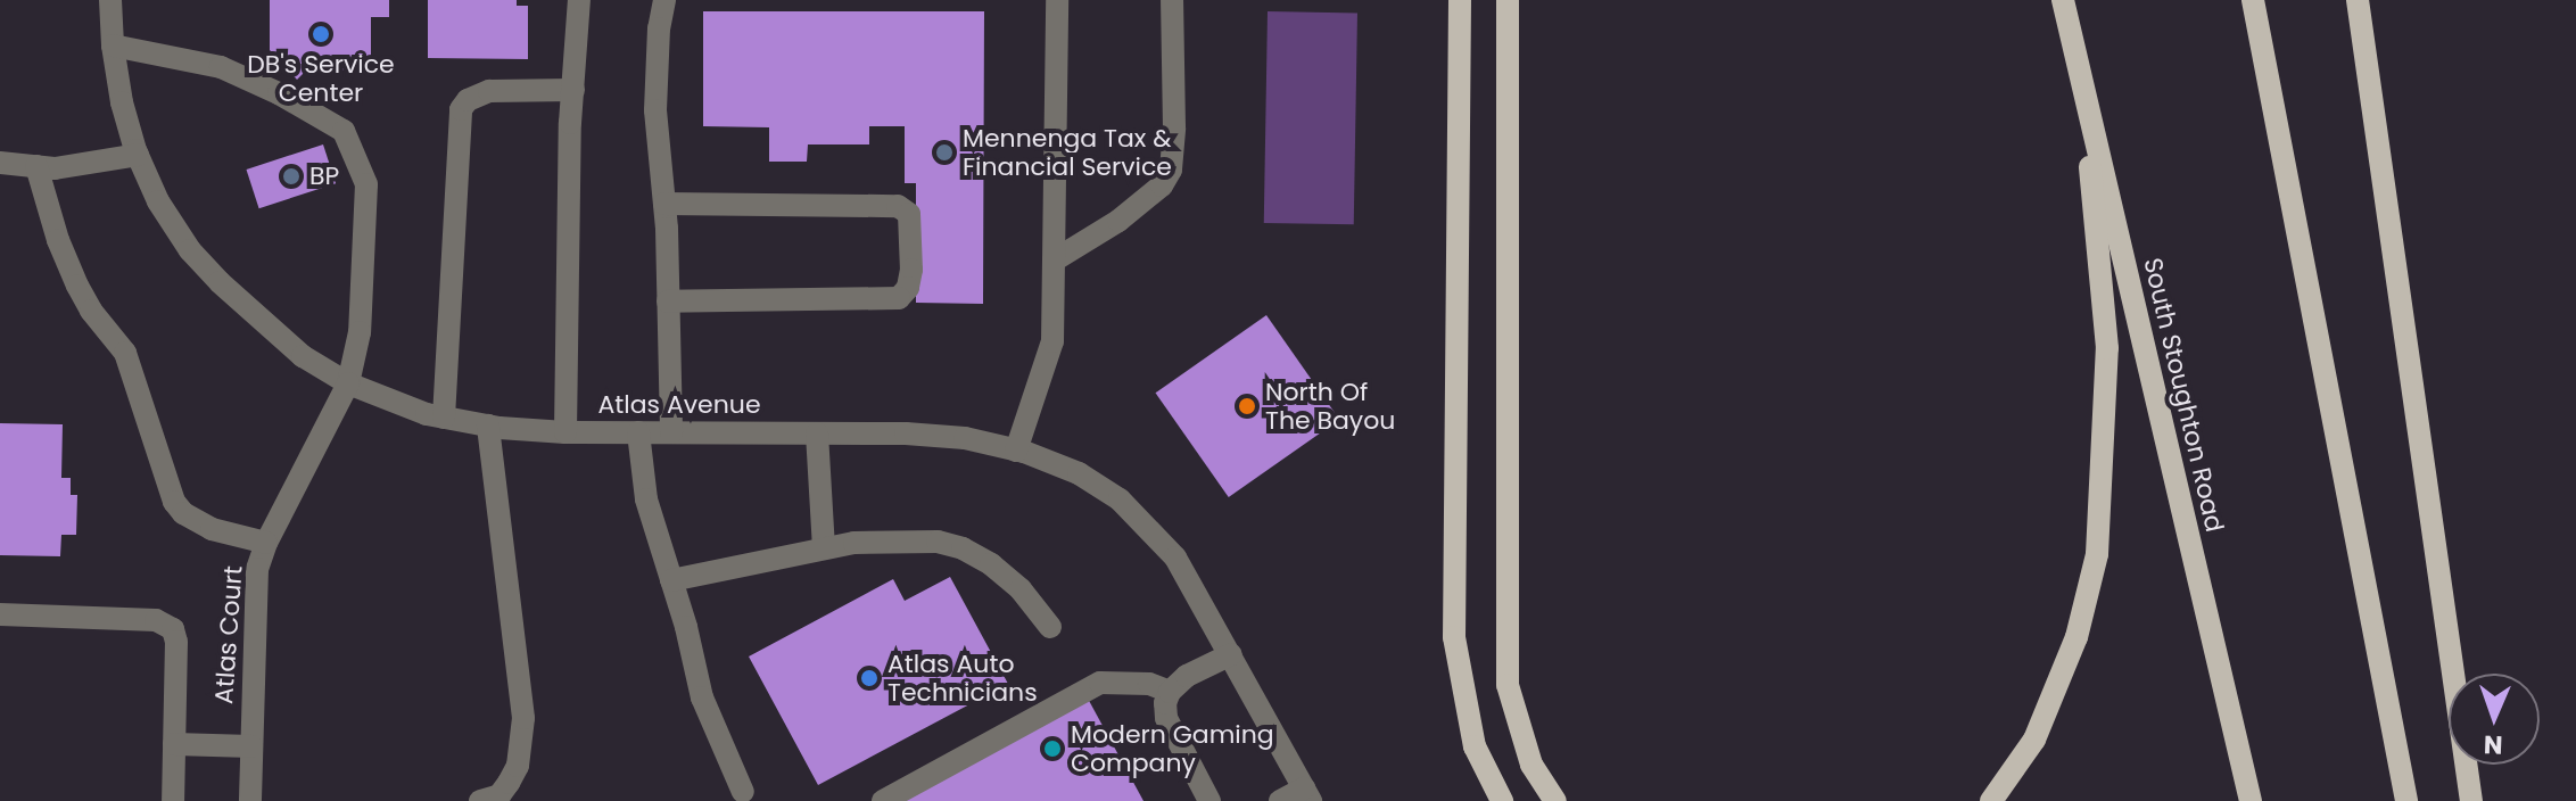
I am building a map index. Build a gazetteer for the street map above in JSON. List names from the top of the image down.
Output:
{
  "streets": {
    "main road": ["South Stoughton Road"],
    "street": ["Atlas Avenue", "Atlas Court"]
  },
  "crossings": [
    ["Atlas Avenue", "Atlas Court"]
  ],
  "places": [
    "DB's Service Center",
    "Mennenga Tax & Financial Service",
    "BP",
    "North Of The Bayou",
    "Atlas Auto Technicians",
    "Modern Gaming Company"
  ],
  "north": "bottom"
}
